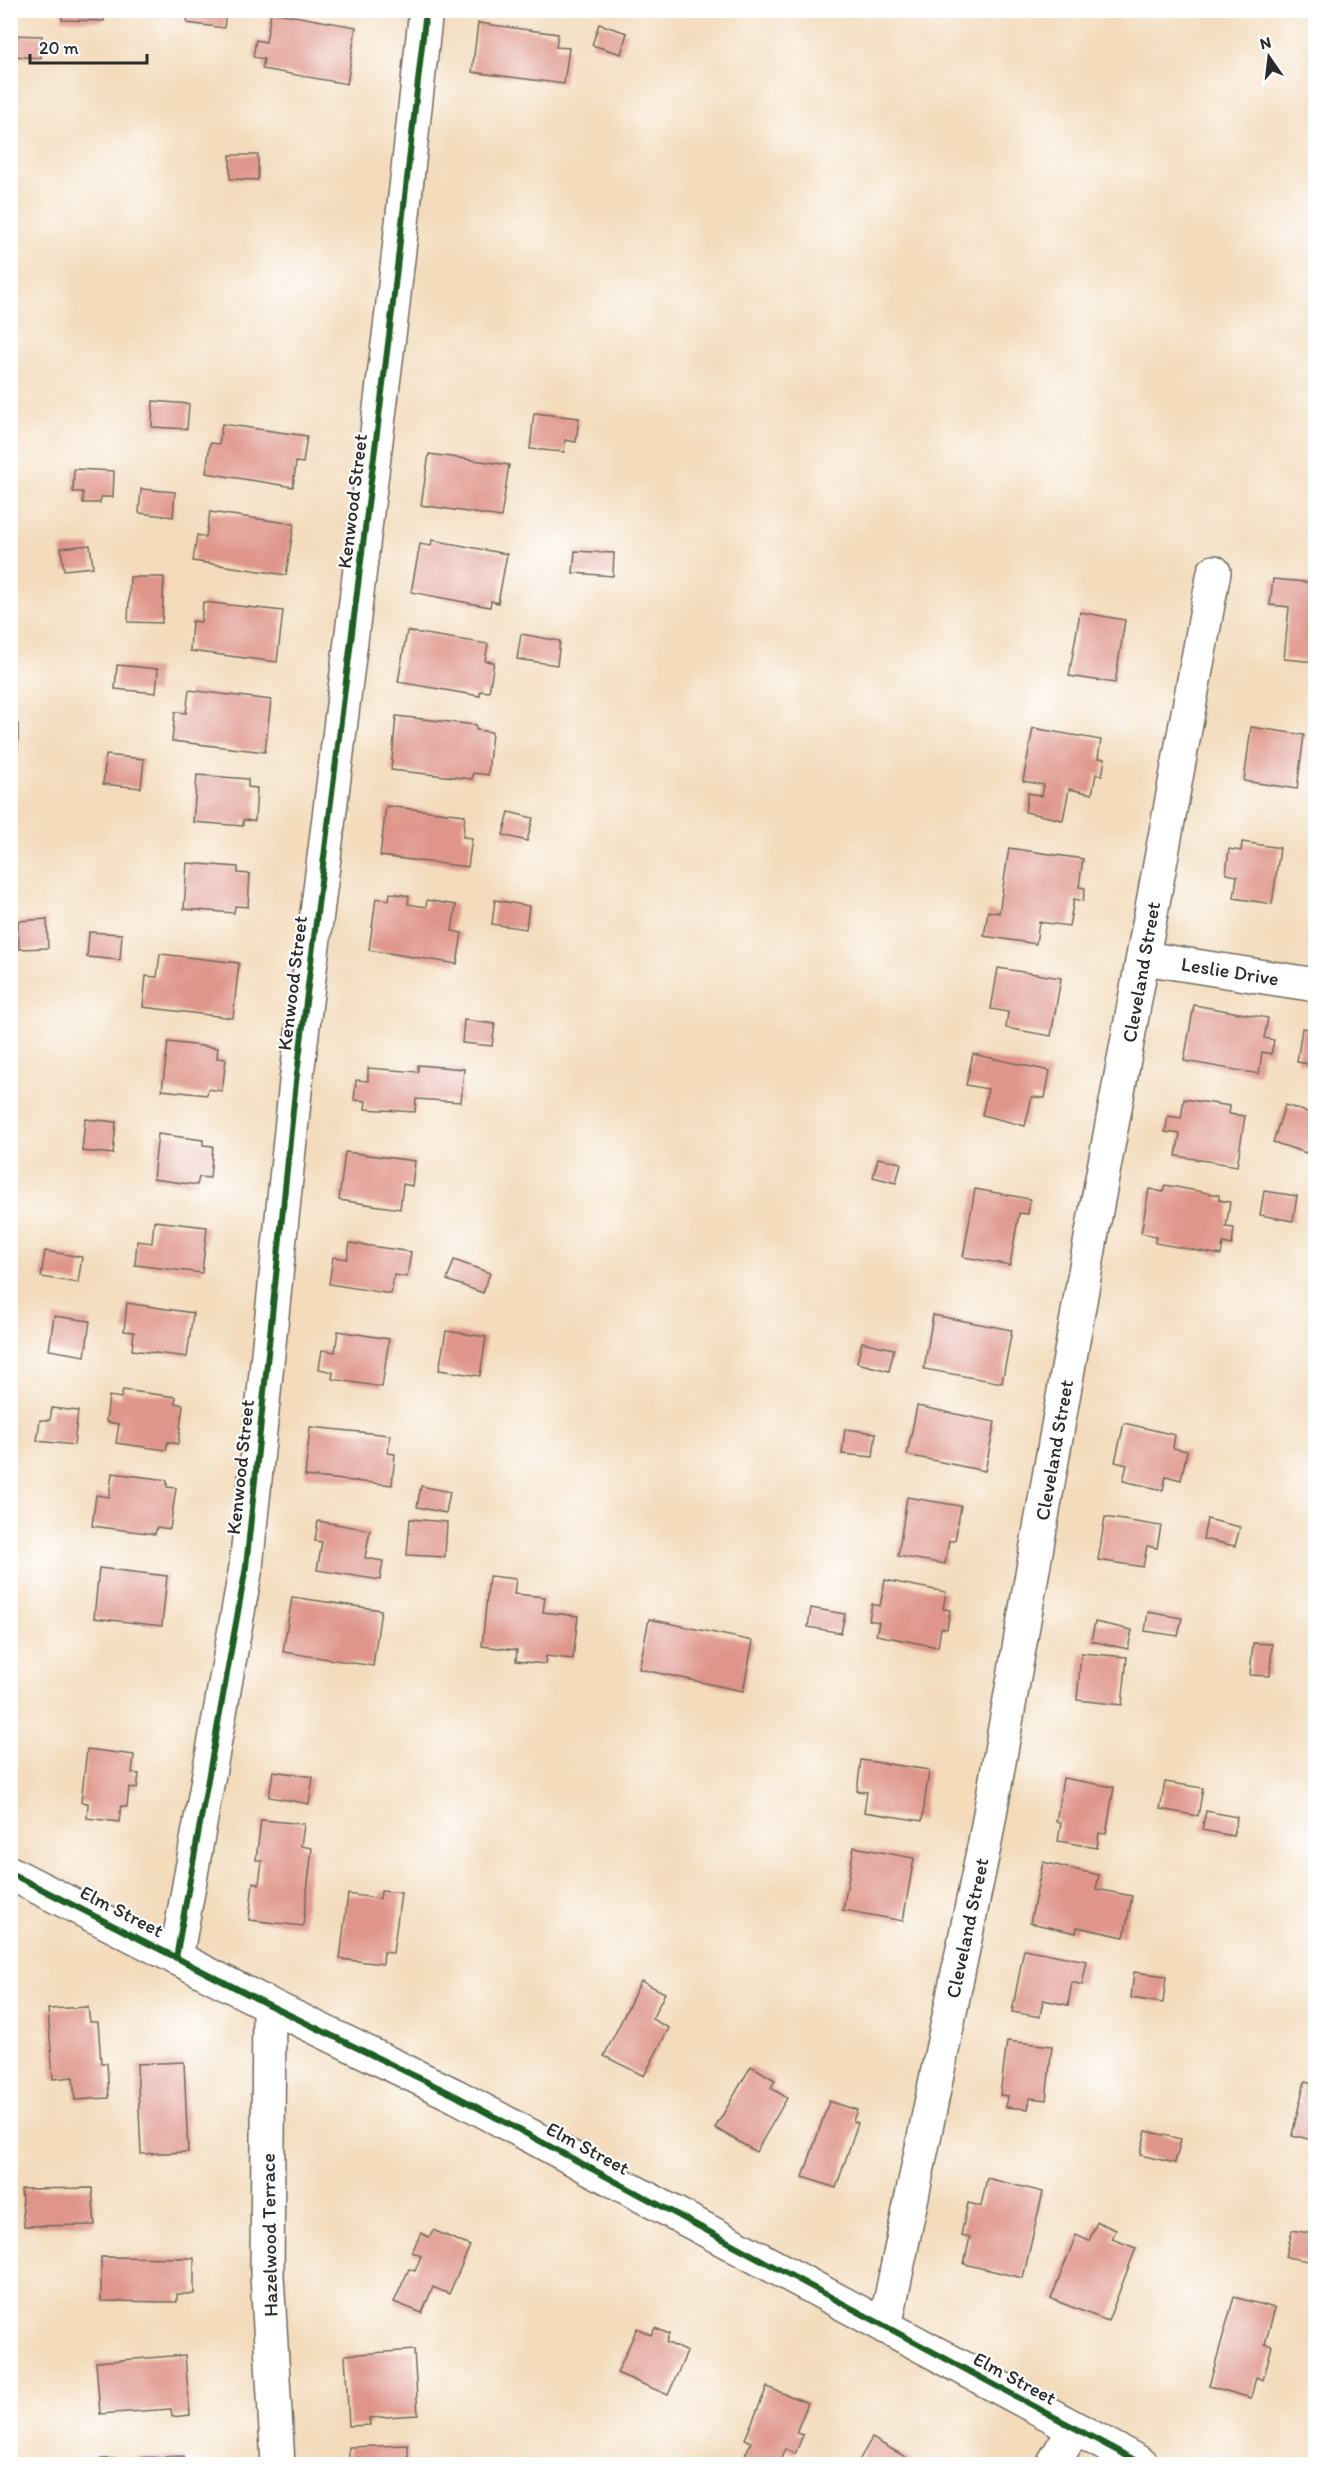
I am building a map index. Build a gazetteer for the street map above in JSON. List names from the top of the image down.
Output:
{
  "streets": {
    "street": [
      "Kenwood Street",
      "Leslie Drive",
      "Cleveland Street",
      "Elm Street",
      "Hazelwood Terrace"
    ]
  },
  "crossings": [
    ["Kenwood Street", "Elm Street"],
    ["Leslie Drive", "Cleveland Street"],
    ["Cleveland Street", "Elm Street"],
    ["Elm Street", "Hazelwood Terrace"]
  ],
  "scale_bar": "20 m",
  "north": "top"
}
